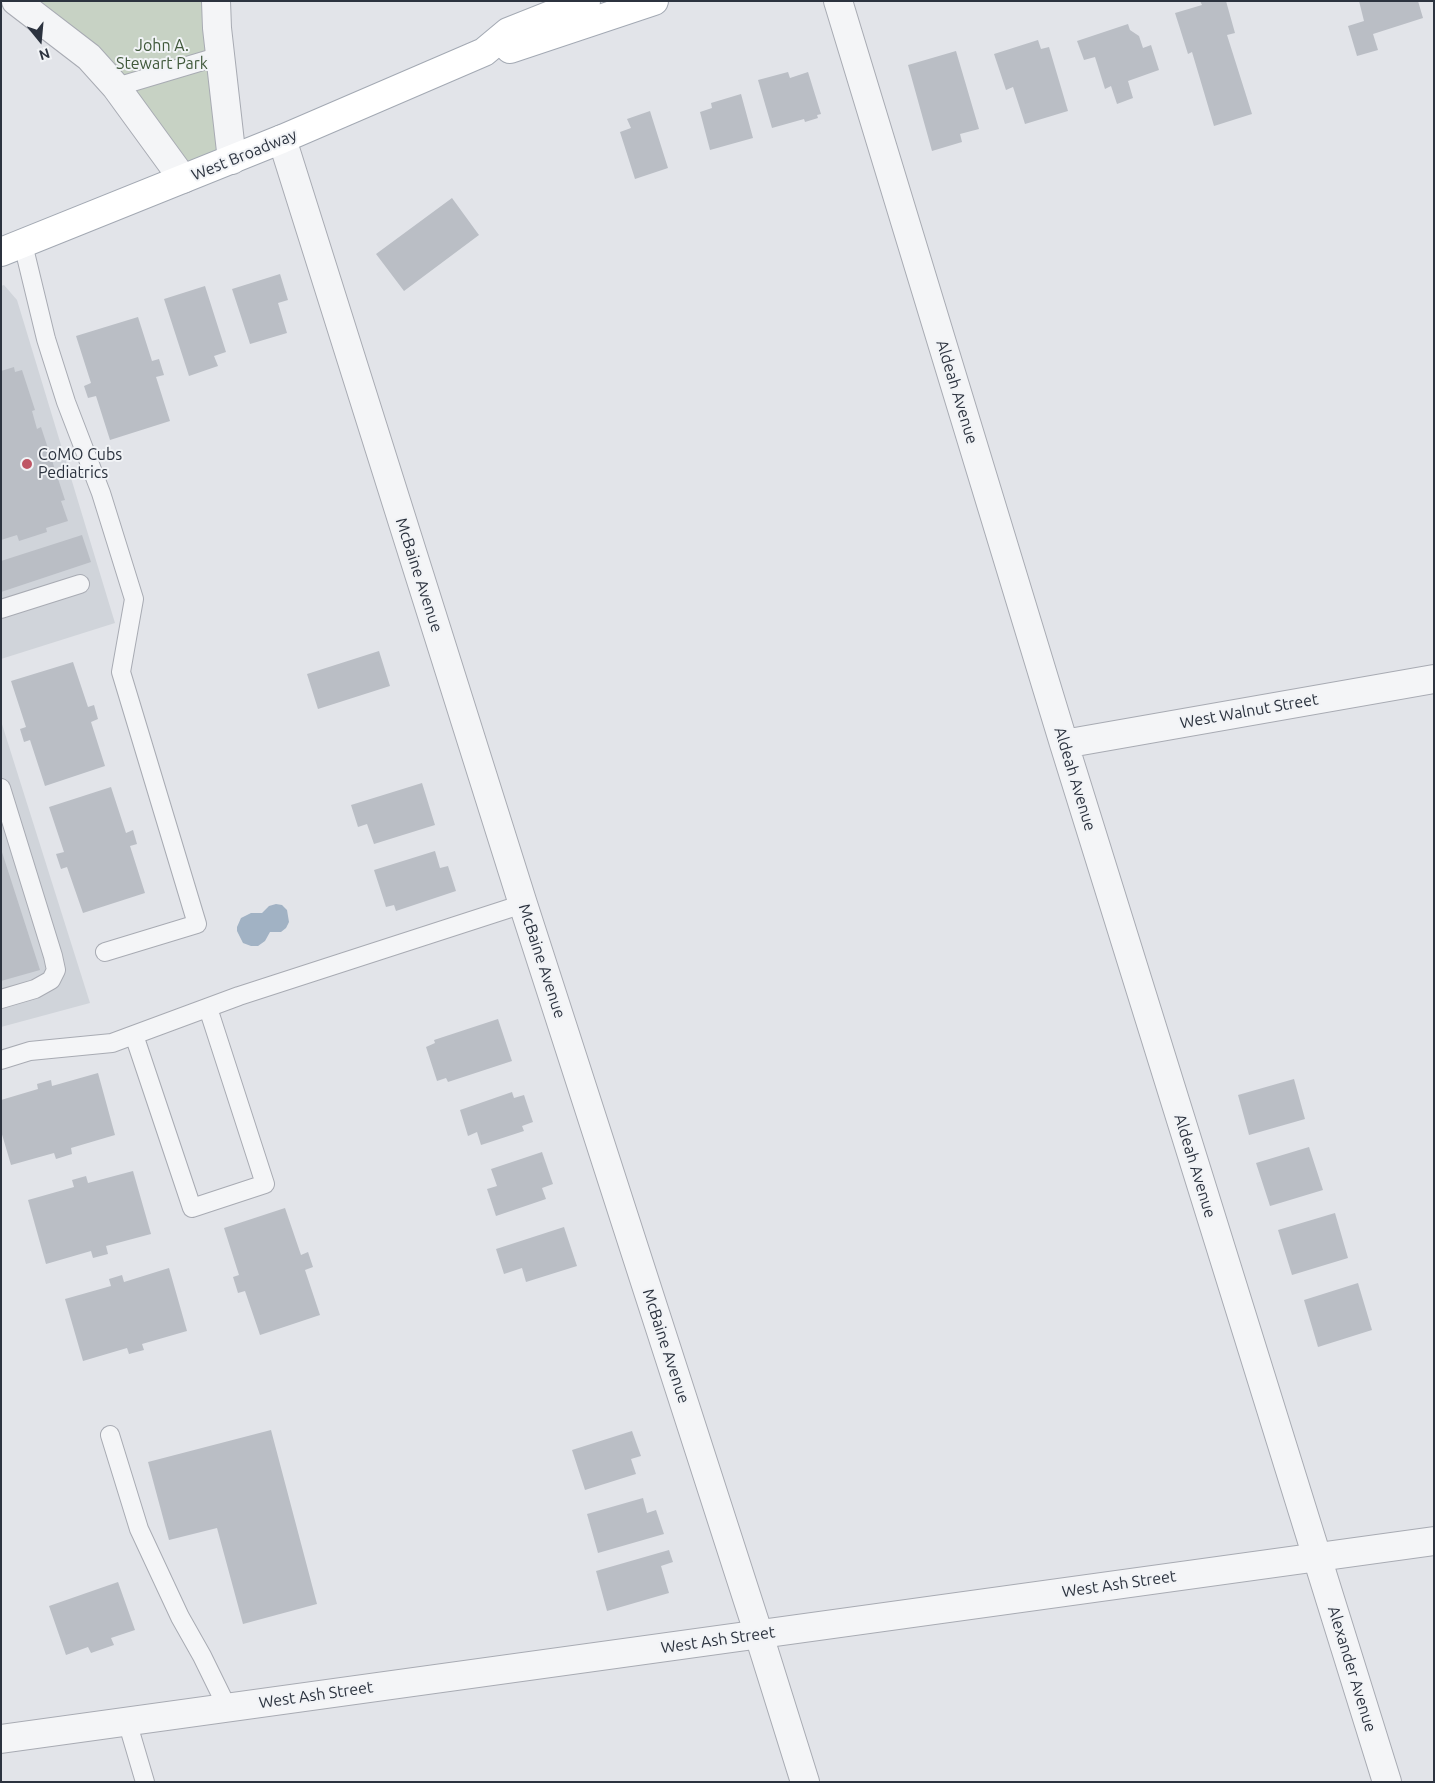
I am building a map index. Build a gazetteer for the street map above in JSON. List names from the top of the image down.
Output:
{
  "streets": {
    "main road": ["West Broadway"],
    "street": [
      "Aldeah Avenue",
      "McBaine Avenue",
      "West Walnut Street",
      "West Ash Street",
      "Alexander Avenue"
    ]
  },
  "crossings": [
    ["West Broadway", "McBaine Avenue"],
    ["Aldeah Avenue", "West Walnut Street"],
    ["Aldeah Avenue", "West Ash Street"],
    ["Aldeah Avenue", "Alexander Avenue"],
    ["McBaine Avenue", "West Ash Street"],
    ["West Ash Street", "Alexander Avenue"]
  ],
  "parks": ["John A. Stewart Park"],
  "places": ["CoMO Cubs Pediatrics"],
  "north": "bottom"
}
